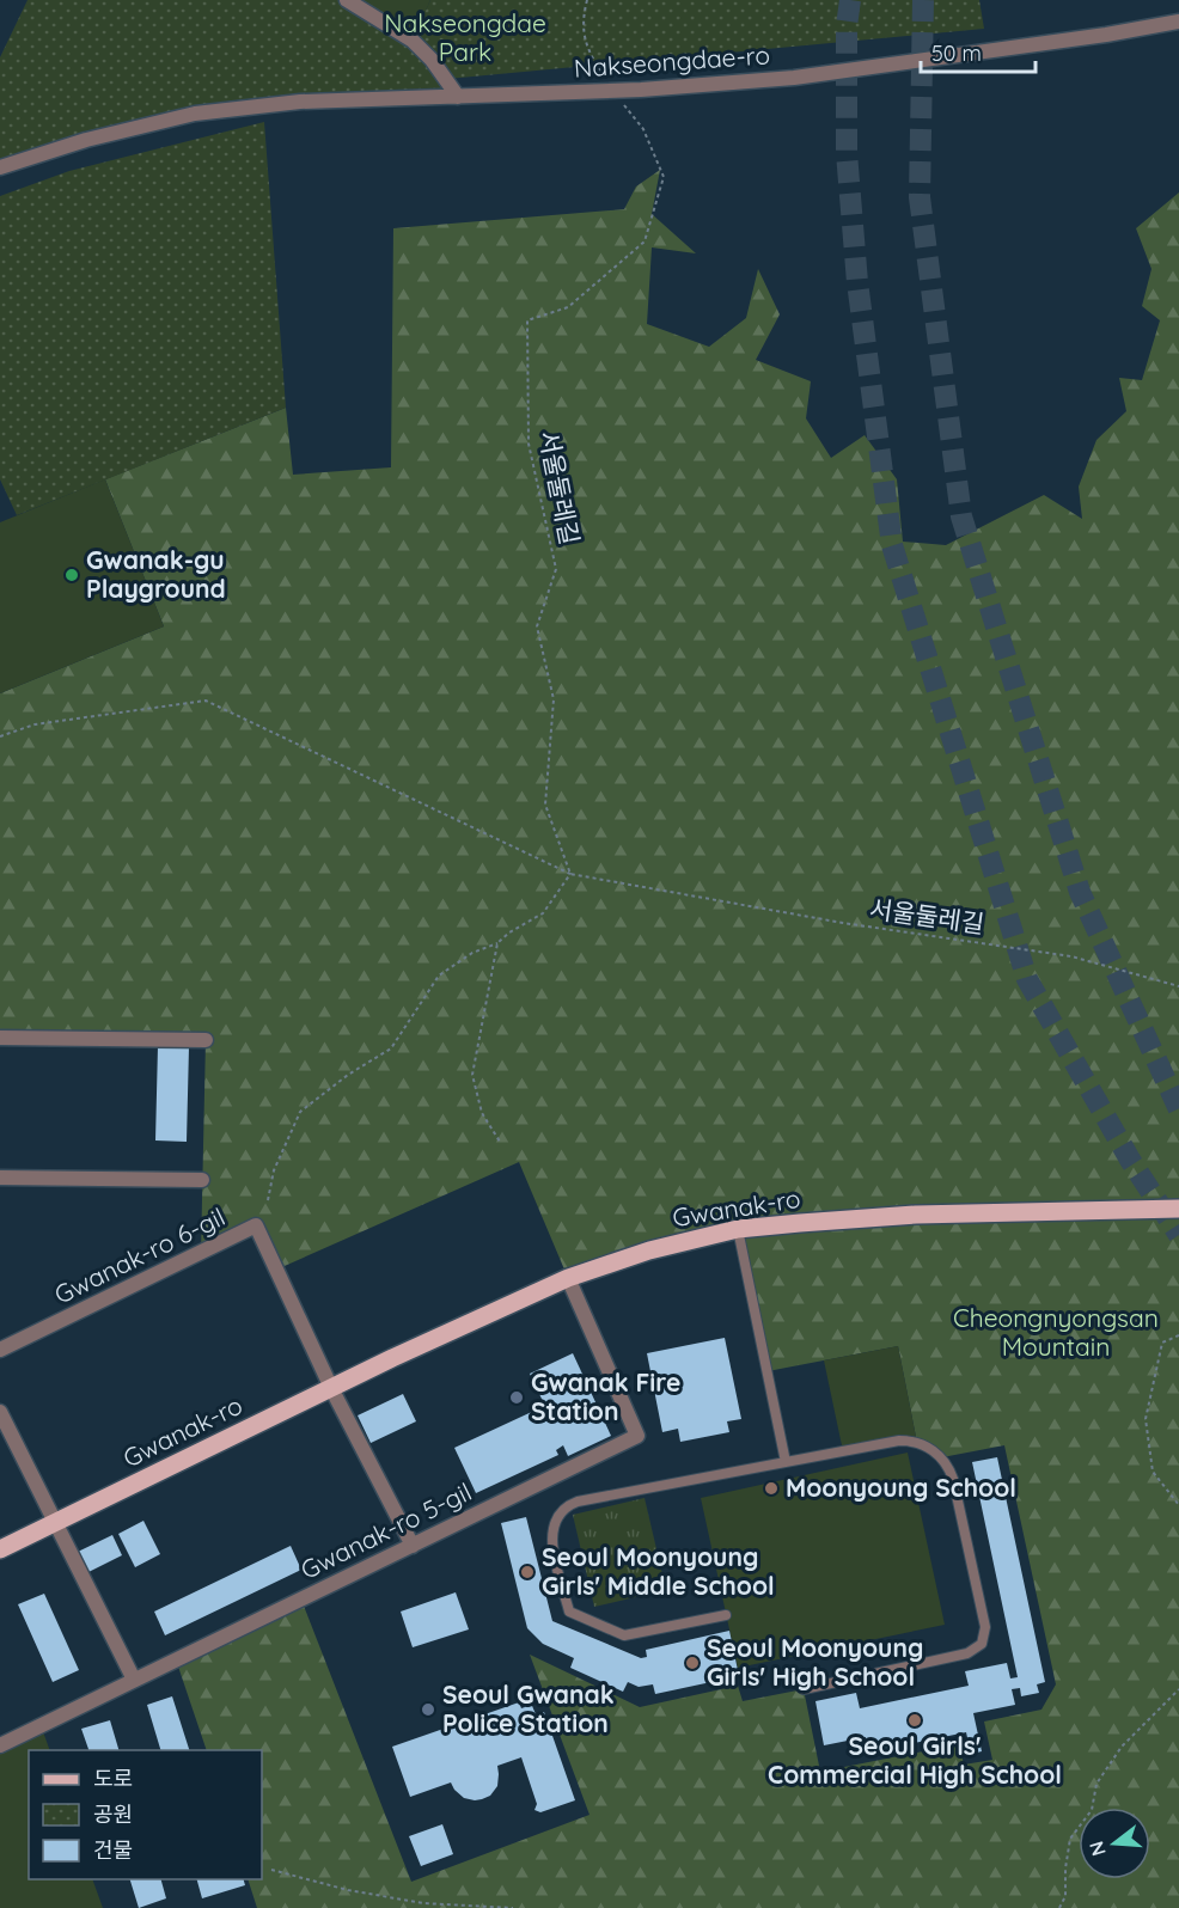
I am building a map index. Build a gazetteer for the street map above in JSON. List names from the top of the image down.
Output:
{
  "streets": {
    "main road": ["Gwanak-ro"],
    "street": ["Nakseongdae-ro", "Gwanak-ro 6-gil", "Gwanak-ro 5-gil"],
    "path": ["서울둘레길"]
  },
  "crossings": [
    ["Nakseongdae-ro", "서울둘레길"],
    ["Gwanak-ro", "Gwanak-ro 6-gil"],
    ["Gwanak-ro", "Gwanak-ro 5-gil"]
  ],
  "parks": ["Nakseongdae Park", "Cheongnyongsan Mountain"],
  "places": [
    "Gwanak-gu Playground",
    "Gwanak Fire Station",
    "Moonyoung School",
    "Seoul Moonyoung Girls' Middle School",
    "Seoul Moonyoung Girls' High School",
    "Seoul Gwanak Police Station",
    "Seoul Girls' Commercial High School"
  ],
  "legend": ["도로", "공원", "건물"],
  "scale_bar": "50 m",
  "north": "left"
}
